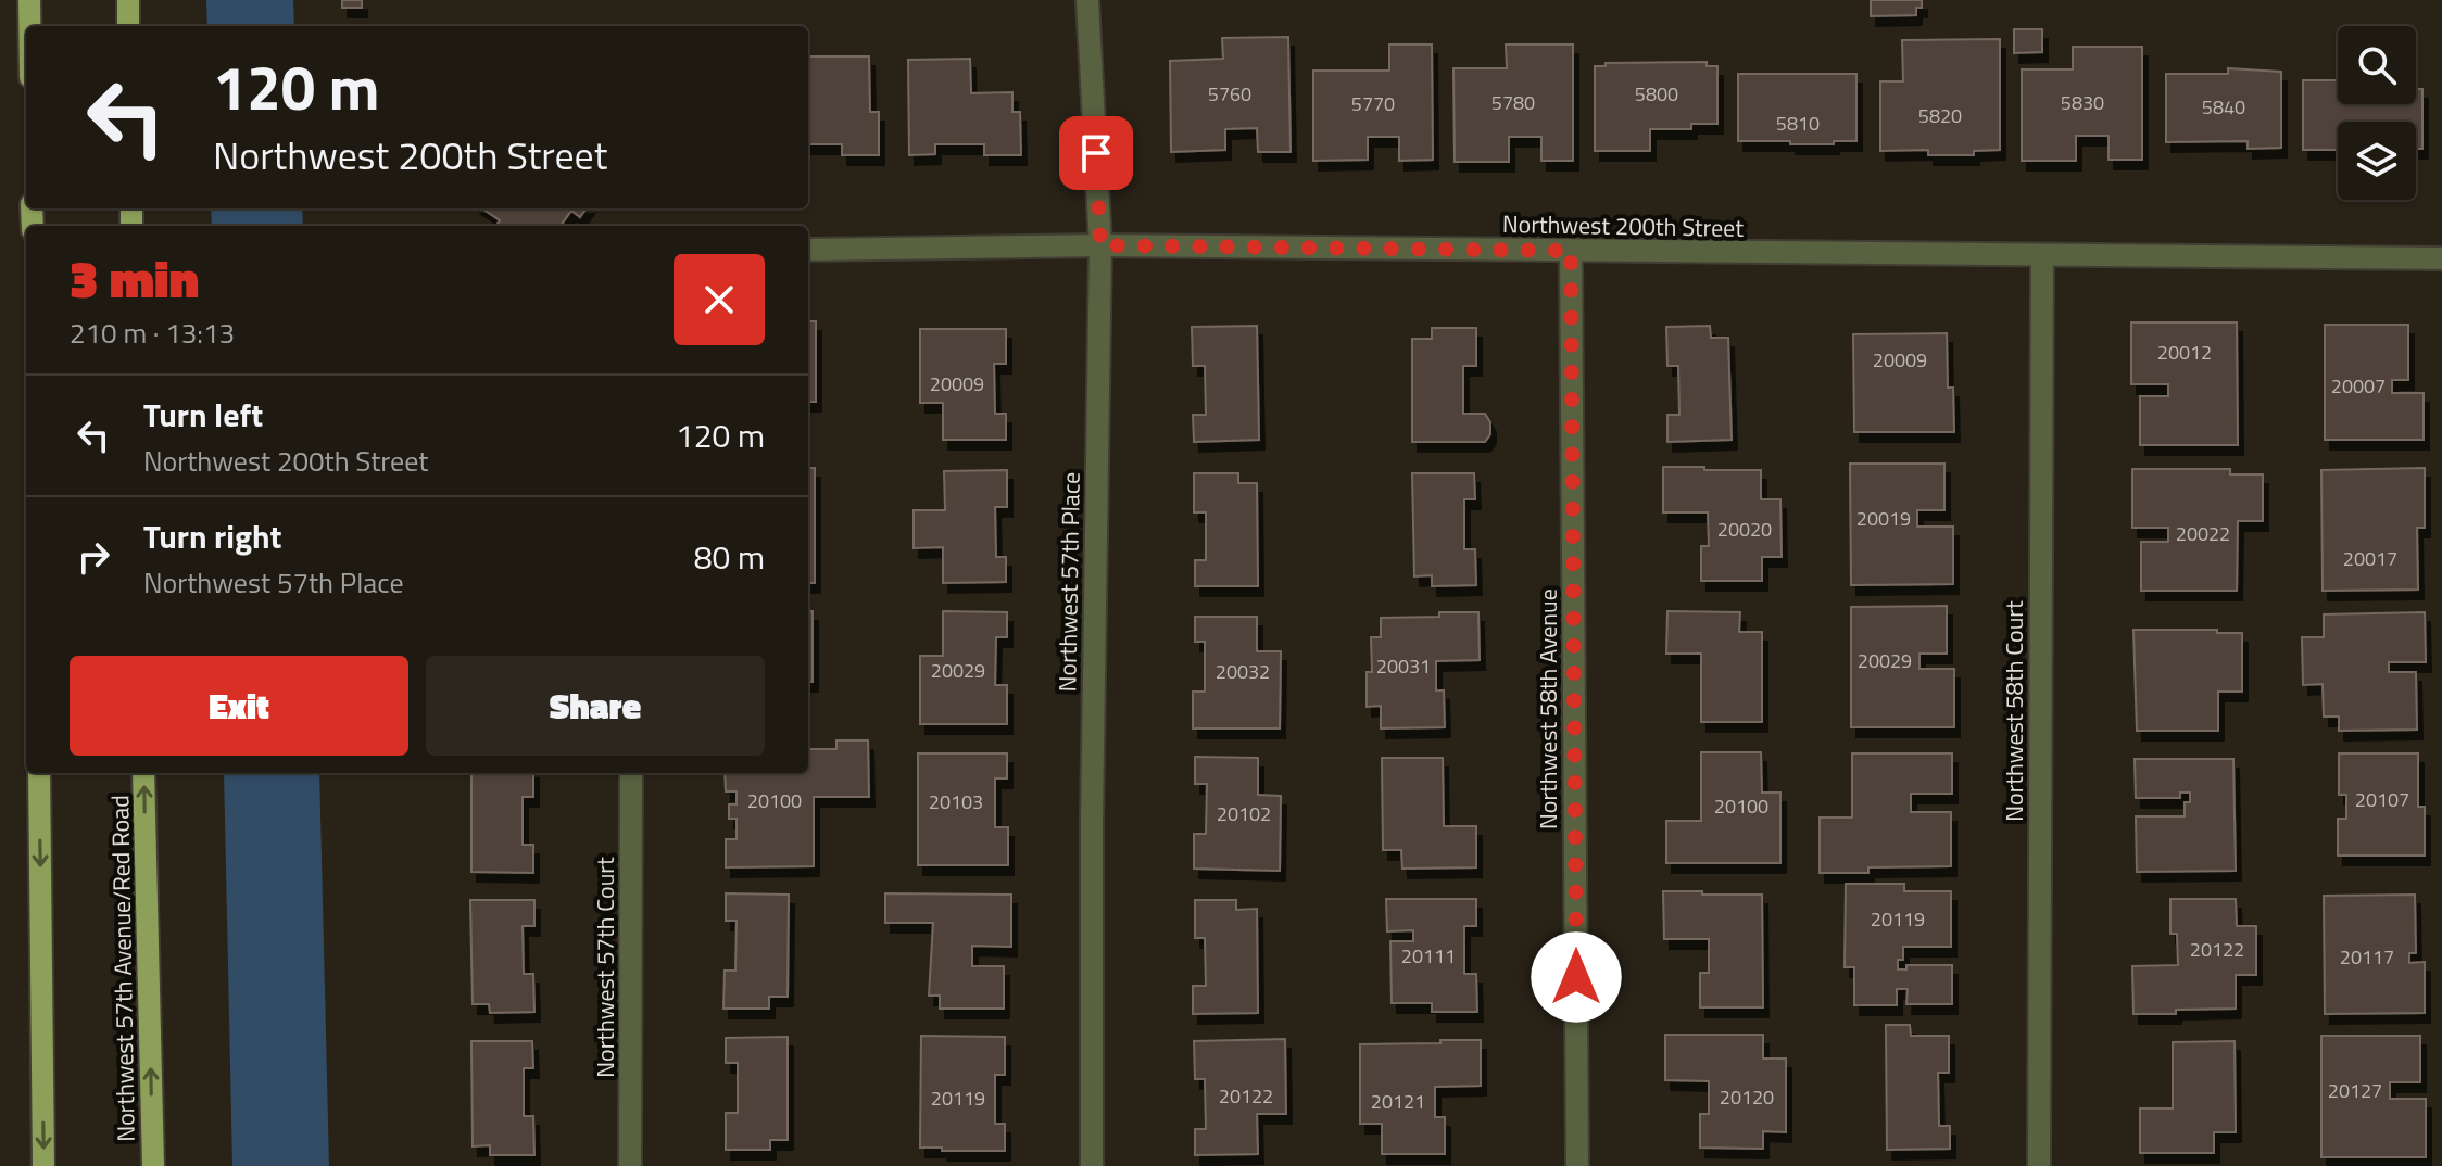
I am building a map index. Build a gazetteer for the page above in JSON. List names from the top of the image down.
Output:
{
  "streets": {
    "main road": ["Northwest 57th Avenue/Red Road"],
    "street": [
      "Northwest 200th Street",
      "Northwest 57th Place",
      "Northwest 58th Avenue",
      "Northwest 58th Court",
      "Northwest 57th Court"
    ]
  },
  "crossings": [
    ["Northwest 200th Street", "Northwest 57th Place"],
    ["Northwest 200th Street", "Northwest 58th Avenue"],
    ["Northwest 200th Street", "Northwest 58th Court"]
  ],
  "house_numbers": [
    "5760",
    "5800",
    "5780",
    "5830",
    "5770",
    "5840",
    "5820",
    "5810",
    "20012",
    "20009",
    "20009",
    "20007",
    "20019",
    "20020",
    "20022",
    "20017",
    "20029",
    "20031",
    "20029",
    "20032",
    "20107",
    "20100",
    "20103",
    "20100",
    "20102",
    "20119",
    "20122",
    "20111",
    "20117",
    "20127",
    "20122",
    "20120",
    "20119",
    "20121"
  ],
  "page": {
    "turn": ["120 m", "Northwest 200th Street"],
    "heading": ["3 min", "210 m · 13:13"],
    "list": [
      {
        "name": "Turn left",
        "note": "Northwest 200th Street",
        "value": "120 m"
      },
      {
        "name": "Turn right",
        "note": "Northwest 57th Place",
        "value": "80 m"
      }
    ],
    "buttons": ["Exit", "Share"]
  }
}
